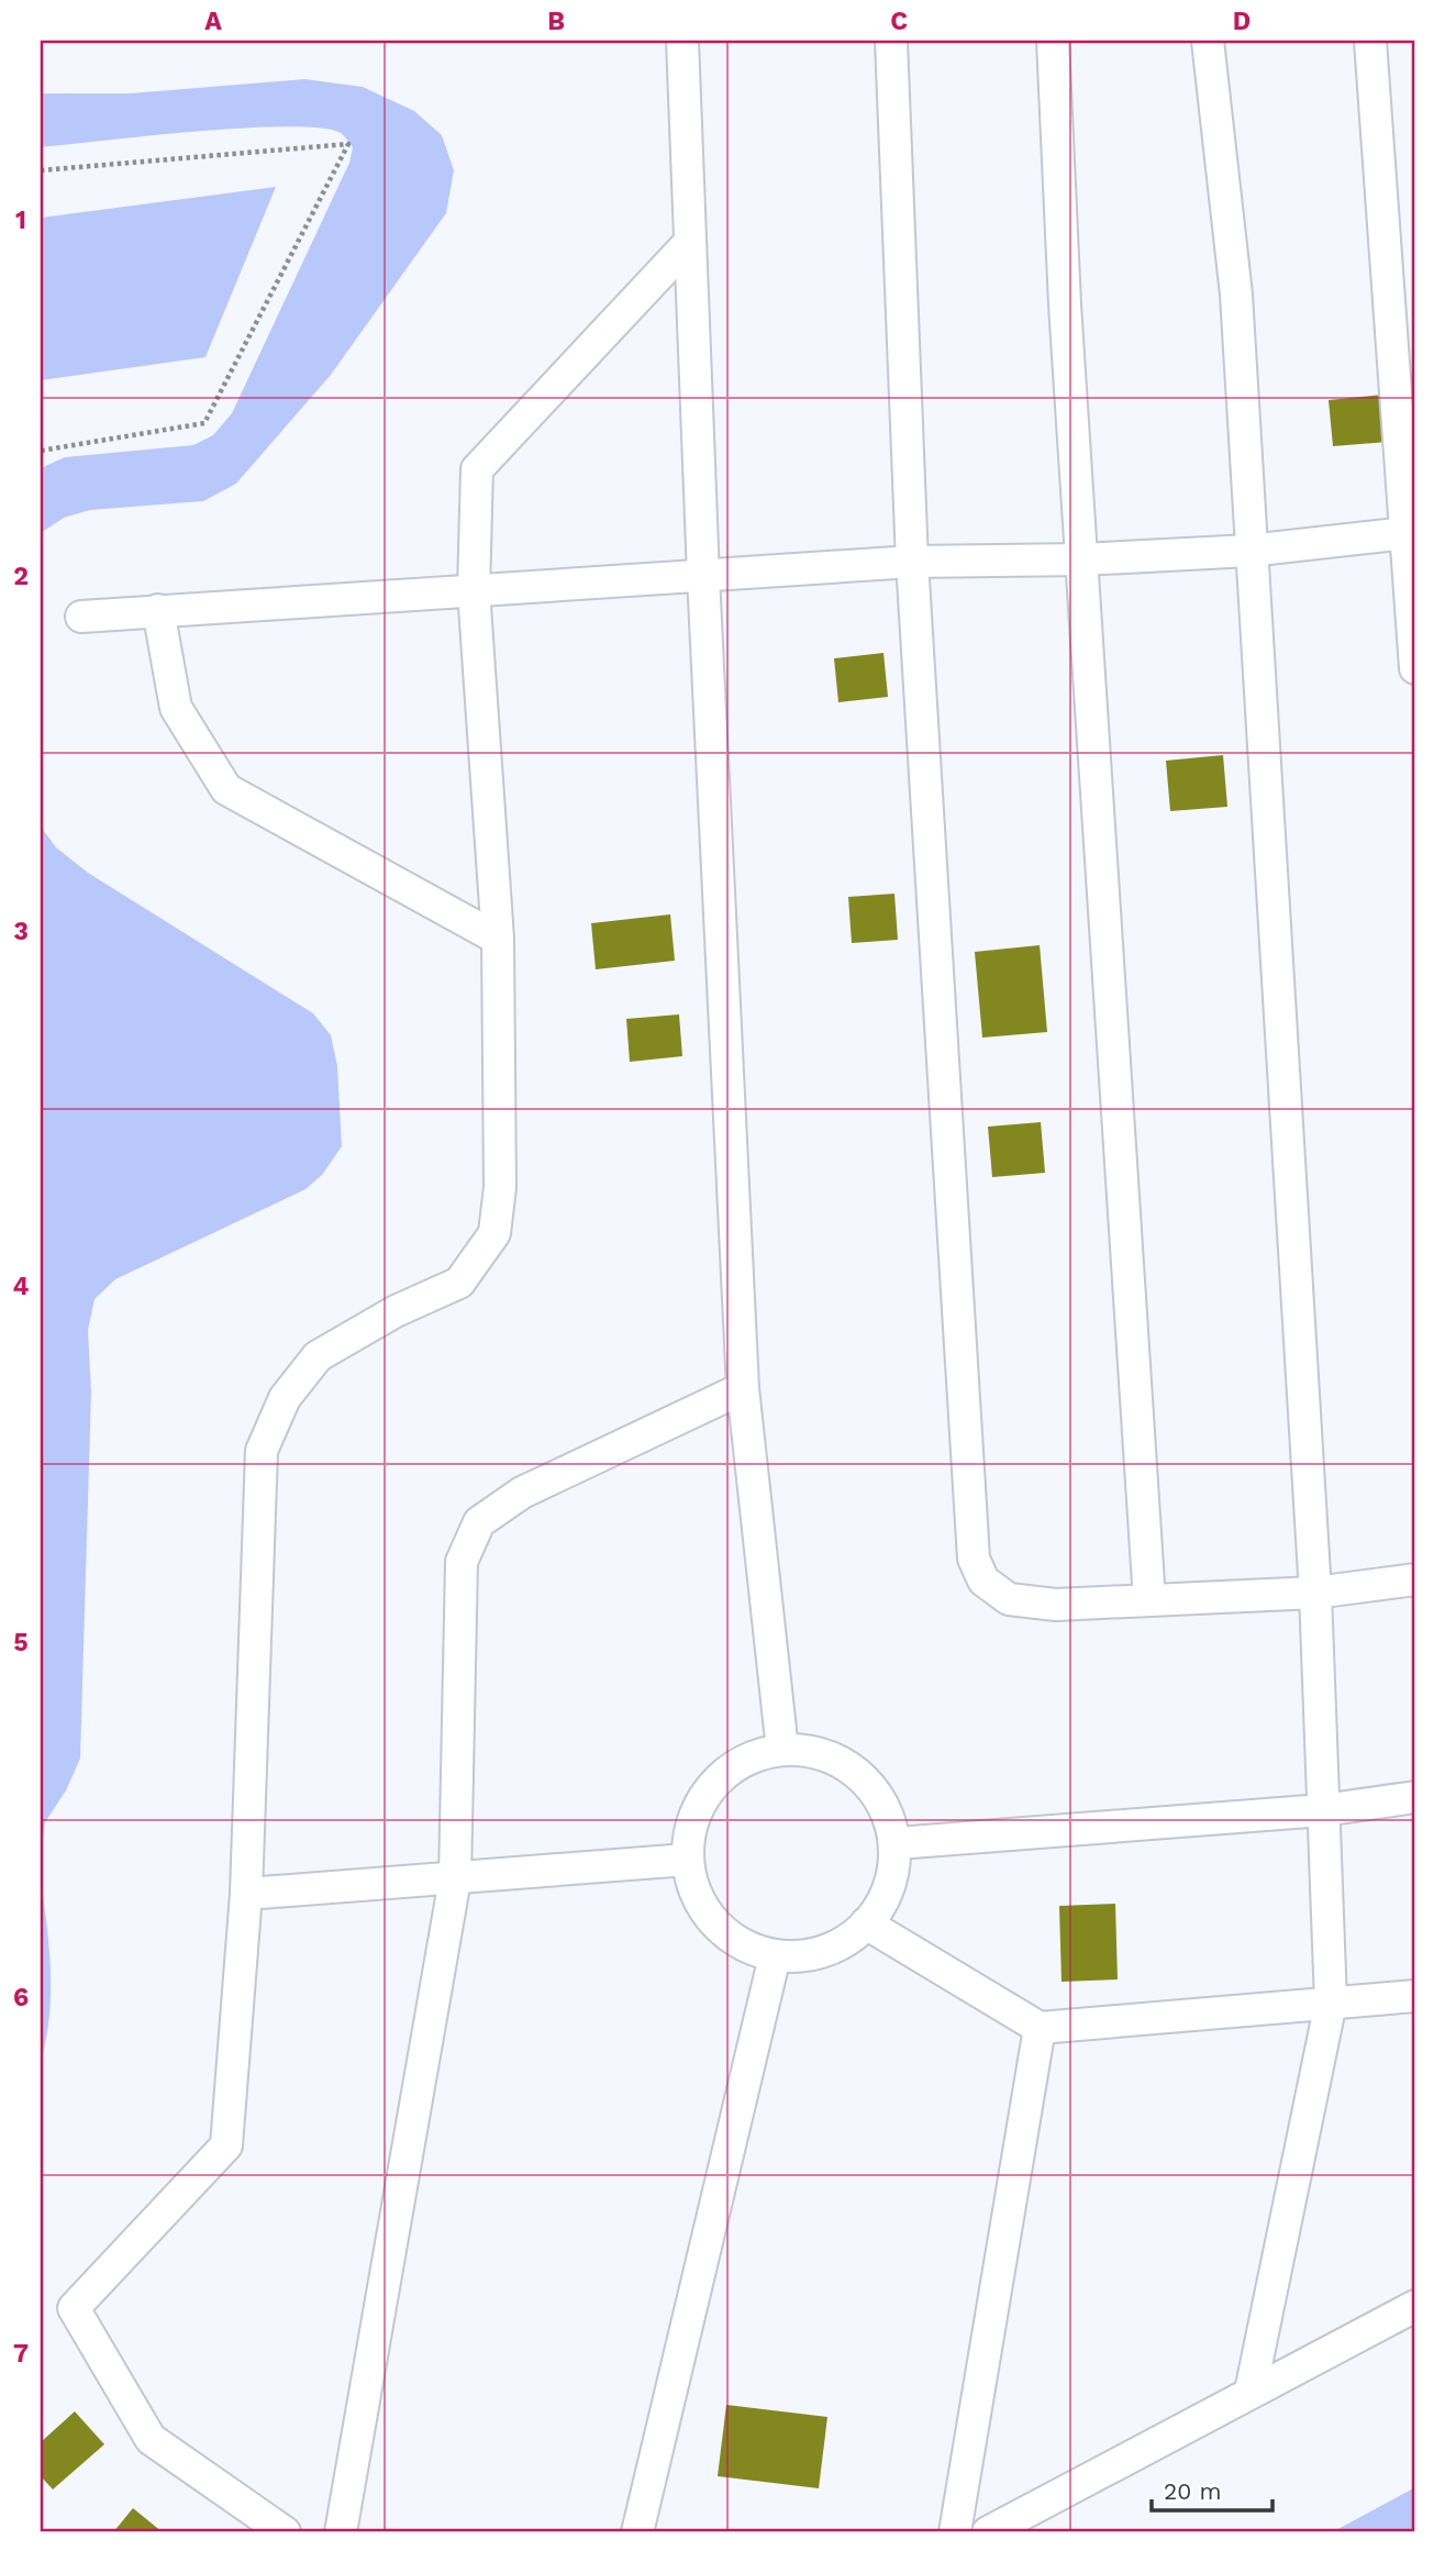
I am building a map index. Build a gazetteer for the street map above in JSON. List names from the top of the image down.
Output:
{
  "scale_bar": "20 m",
  "grid": {
    "columns": [
      "A",
      "B",
      "C",
      "D"
    ],
    "rows": [
      "1",
      "2",
      "3",
      "4",
      "5",
      "6",
      "7"
    ]
  }
}
